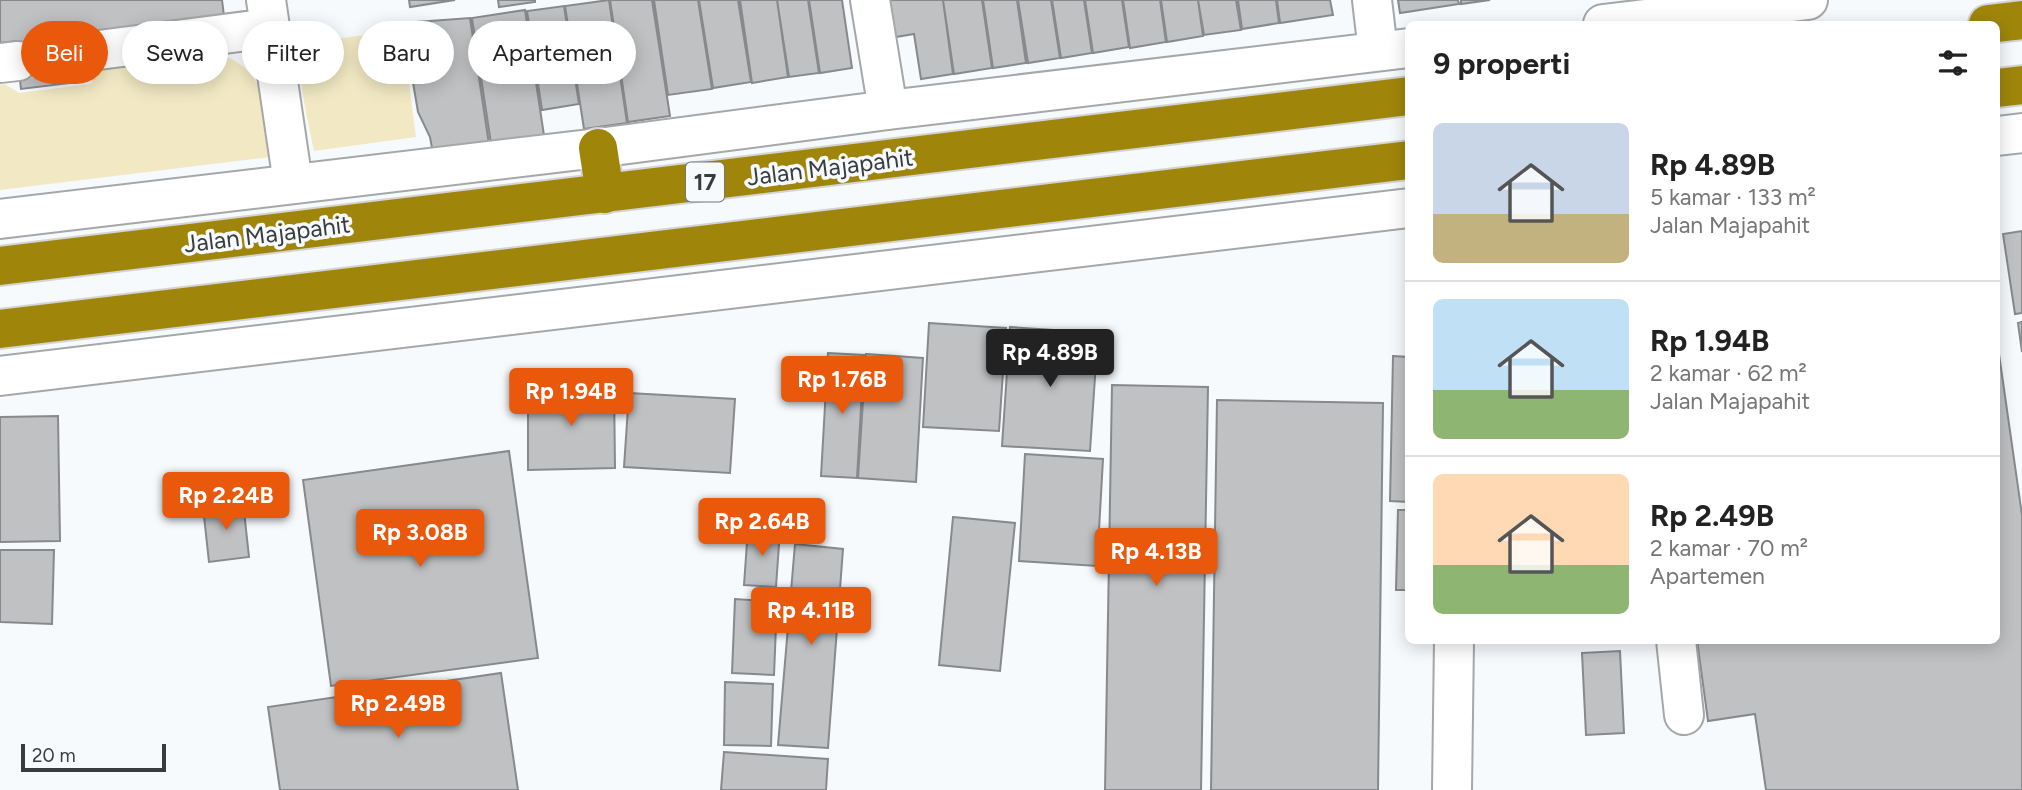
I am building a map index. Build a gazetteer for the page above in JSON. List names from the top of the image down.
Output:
{
  "streets": {
    "highway": ["Jalan Majapahit", "17"]
  },
  "scale_bar": "20 m",
  "page": {
    "chip": [
      "Beli",
      "Sewa",
      "Filter",
      "Baru",
      "Apartemen"
    ],
    "heading": "9 properti",
    "list": [
      {
        "name": "Rp 4.89B",
        "note": "5 kamar · 133 m² · Jalan Majapahit"
      },
      {
        "name": "Rp 1.94B",
        "note": "2 kamar · 62 m² · Jalan Majapahit"
      },
      {
        "name": "Rp 2.49B",
        "note": "2 kamar · 70 m² · Apartemen"
      }
    ],
    "price": [
      "Rp 4.89B",
      "Rp 1.76B",
      "Rp 1.94B",
      "Rp 2.24B",
      "Rp 2.64B",
      "Rp 3.08B",
      "Rp 4.13B",
      "Rp 4.11B",
      "Rp 2.49B"
    ],
    "scale": "20 m"
  }
}
